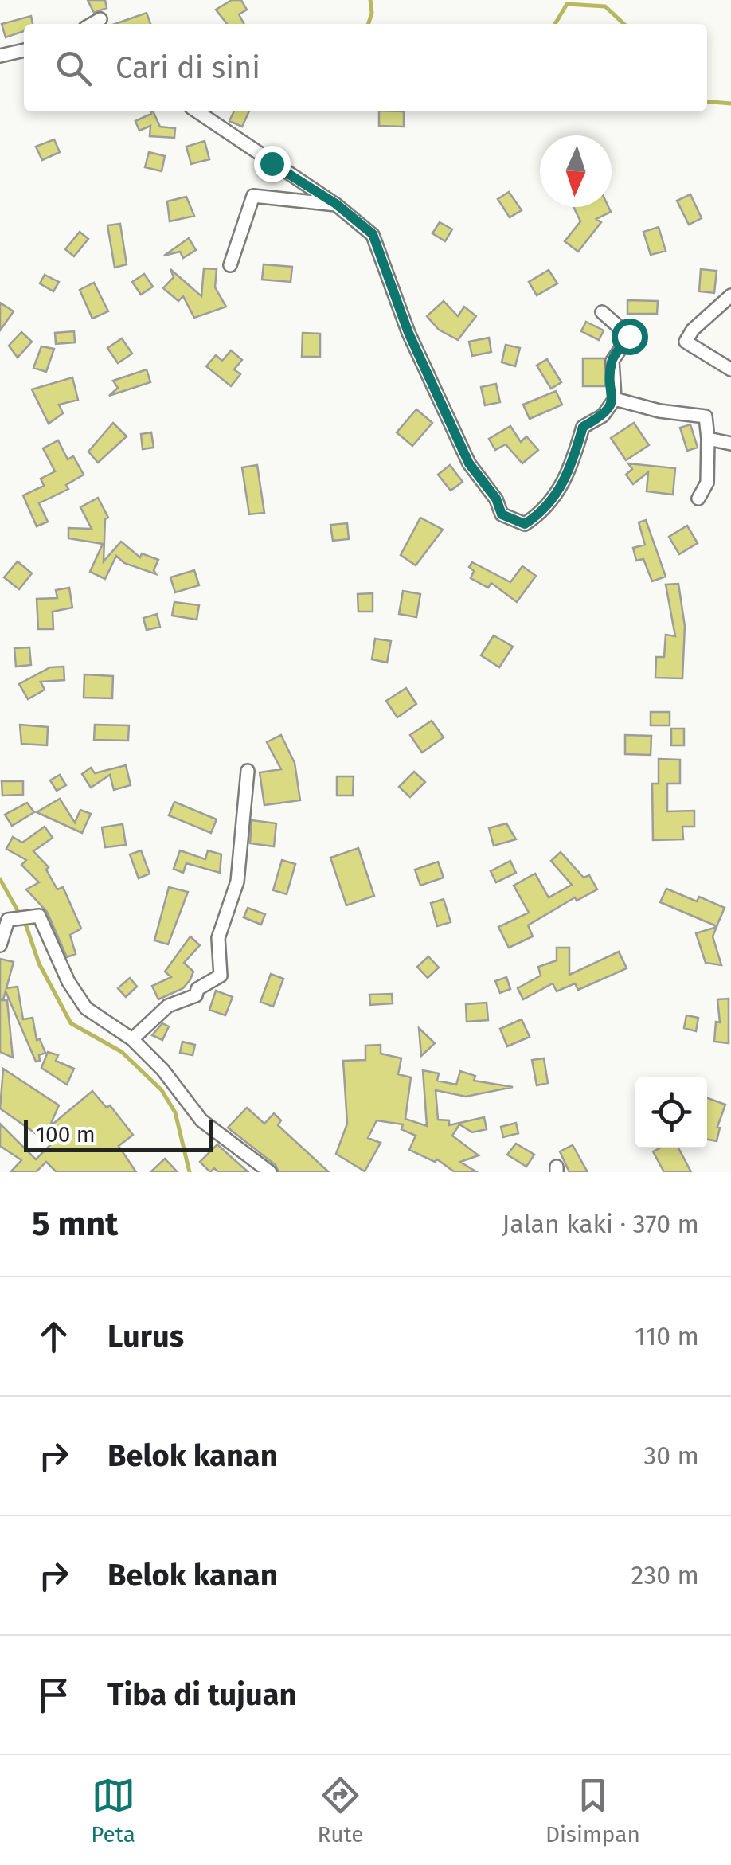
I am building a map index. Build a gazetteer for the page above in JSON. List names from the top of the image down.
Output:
{
  "scale_bar": "100 m",
  "north": "bottom",
  "page": {
    "search": "Cari di sini",
    "scale": "100 m",
    "heading": ["5 mnt", "Jalan kaki · 370 m"],
    "list": [
      ["Lurus", "110 m"],
      ["Belok kanan", "30 m"],
      ["Belok kanan", "230 m"],
      "Tiba di tujuan"
    ],
    "nav": ["Peta", "Rute", "Disimpan"]
  }
}
